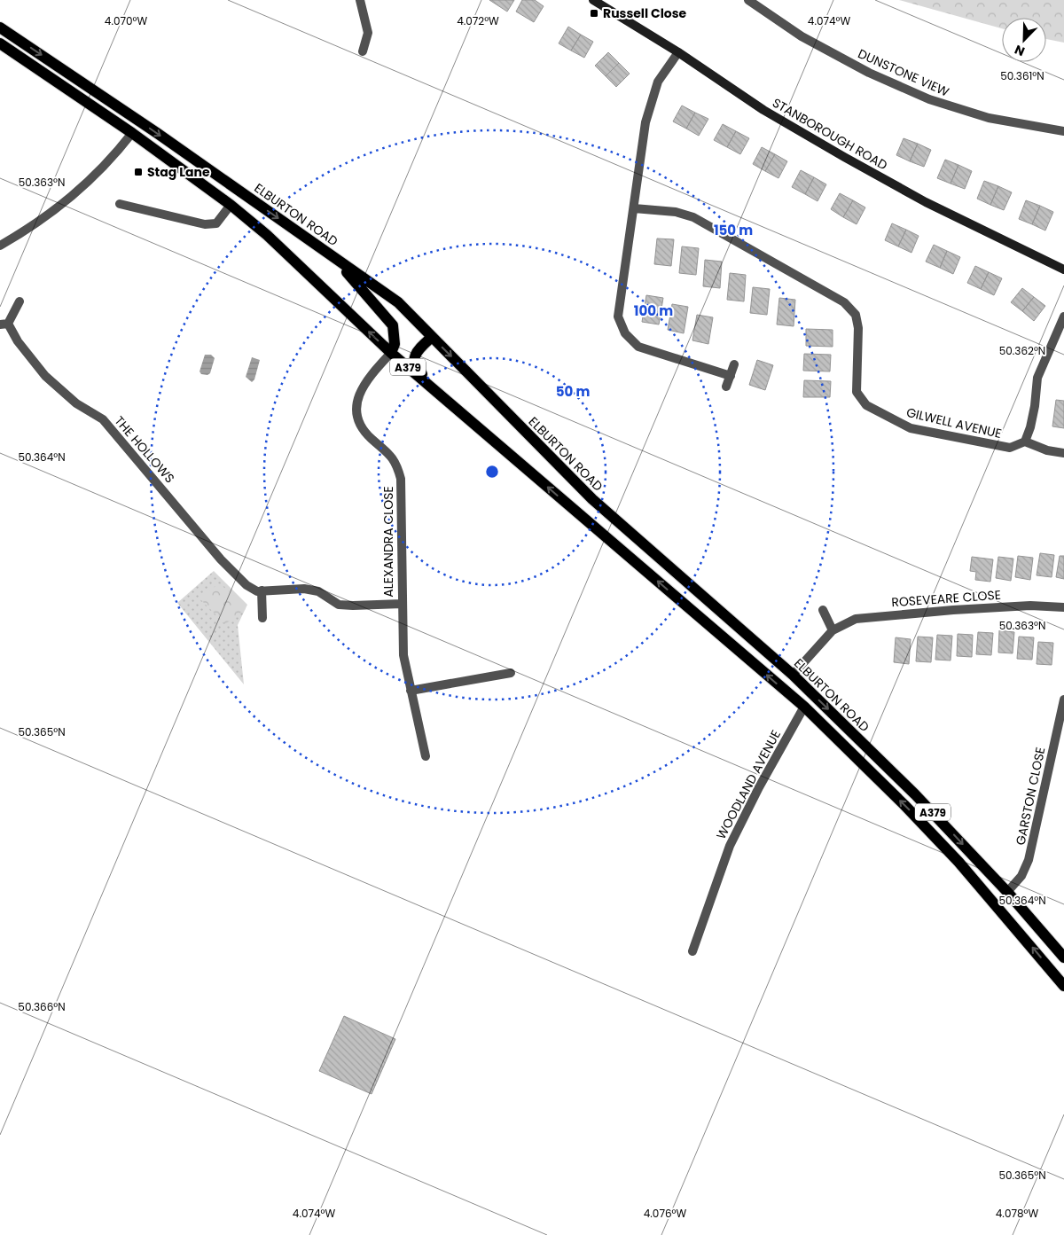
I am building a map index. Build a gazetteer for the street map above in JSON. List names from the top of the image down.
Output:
{
  "streets": {
    "main road": ["ELBURTON ROAD", "A379"],
    "street": [
      "DUNSTONE VIEW",
      "STANBOROUGH ROAD",
      "GILWELL AVENUE",
      "THE HOLLOWS",
      "ALEXANDRA CLOSE",
      "ROSEVEARE CLOSE",
      "WOODLAND AVENUE",
      "GARSTON CLOSE"
    ]
  },
  "crossings": [
    ["ELBURTON ROAD", "A379"],
    ["ELBURTON ROAD", "ROSEVEARE CLOSE"],
    ["ELBURTON ROAD", "GARSTON CLOSE"],
    ["A379", "ALEXANDRA CLOSE"],
    ["A379", "WOODLAND AVENUE"],
    ["THE HOLLOWS", "ALEXANDRA CLOSE"]
  ],
  "places": {
    "transit": ["Russell Close", "Stag Lane"]
  },
  "north": "bottom left",
  "coordinates": [
    "4.072°W",
    "4.074°W",
    "4.070°W",
    "50.361°N",
    "50.363°N",
    "50.362°N",
    "50.364°N",
    "50.365°N",
    "50.366°N",
    "4.076°W",
    "4.078°W"
  ],
  "rings": ["150 m", "100 m", "50 m"]
}
